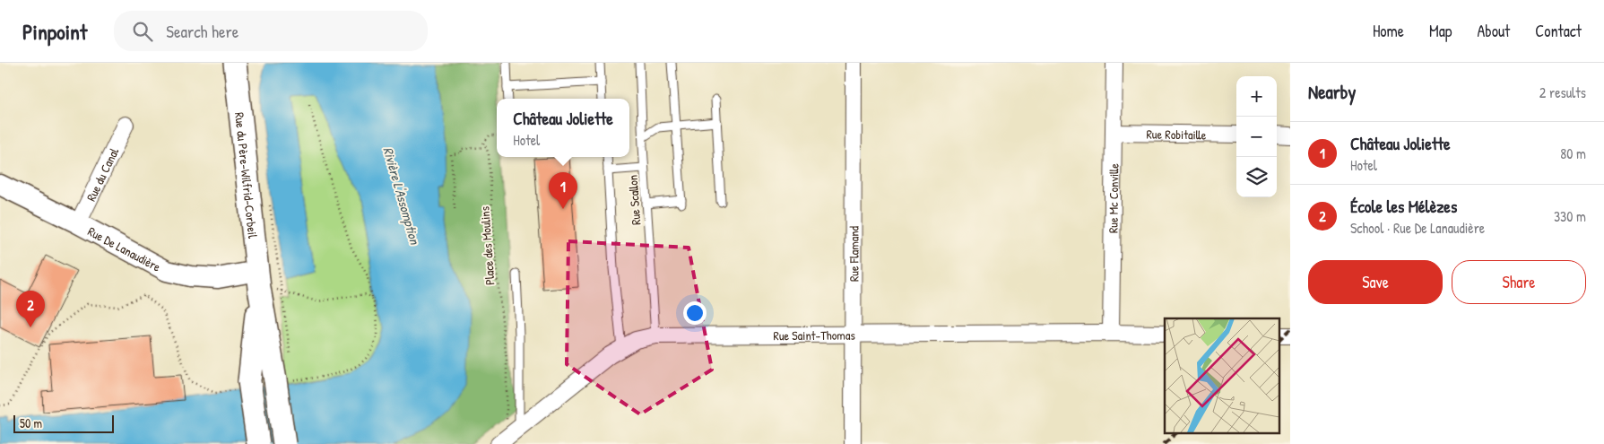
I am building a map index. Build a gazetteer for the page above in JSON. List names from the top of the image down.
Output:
{
  "streets": {
    "main road": ["Rue du Père-Wilfrid-Corbeil"],
    "street": [
      "Rue Robitaille",
      "Rue du Canal",
      "Rue Mc Conville",
      "Rue De Lanaudière",
      "Rue Flamand",
      "Rue Saint-Thomas"
    ],
    "lane": ["Rue Scallon"],
    "path": ["Place des Moulins"]
  },
  "crossings": [
    ["Rue Robitaille", "Rue Mc Conville"],
    ["Rue du Canal", "Rue De Lanaudière"],
    ["Rue du Père-Wilfrid-Corbeil", "Rue De Lanaudière"],
    ["Rue Mc Conville", "Rue Saint-Thomas"],
    ["Rue Scallon", "Rue Saint-Thomas"],
    ["Place des Moulins", "Rue Saint-Thomas"],
    ["Rue Flamand", "Rue Saint-Thomas"]
  ],
  "water": ["Rivière L'Assomption"],
  "scale_bar": "50 m",
  "page": {
    "header": "Pinpoint",
    "search": "Search here",
    "nav": [
      "Home",
      "Map",
      "About",
      "Contact"
    ],
    "heading": ["Nearby", "2 results"],
    "map_buttons": ["+", "−"],
    "popup": ["Château Joliette", "Hotel"],
    "list": [
      {
        "mark": "1",
        "name": "Château Joliette",
        "note": "Hotel",
        "value": "80 m"
      },
      {
        "mark": "2",
        "name": "École les Mélèzes",
        "note": "School · Rue De Lanaudière",
        "value": "330 m"
      }
    ],
    "pins": ["1", "2"],
    "buttons": ["Save", "Share"],
    "scale": "50 m"
  }
}
